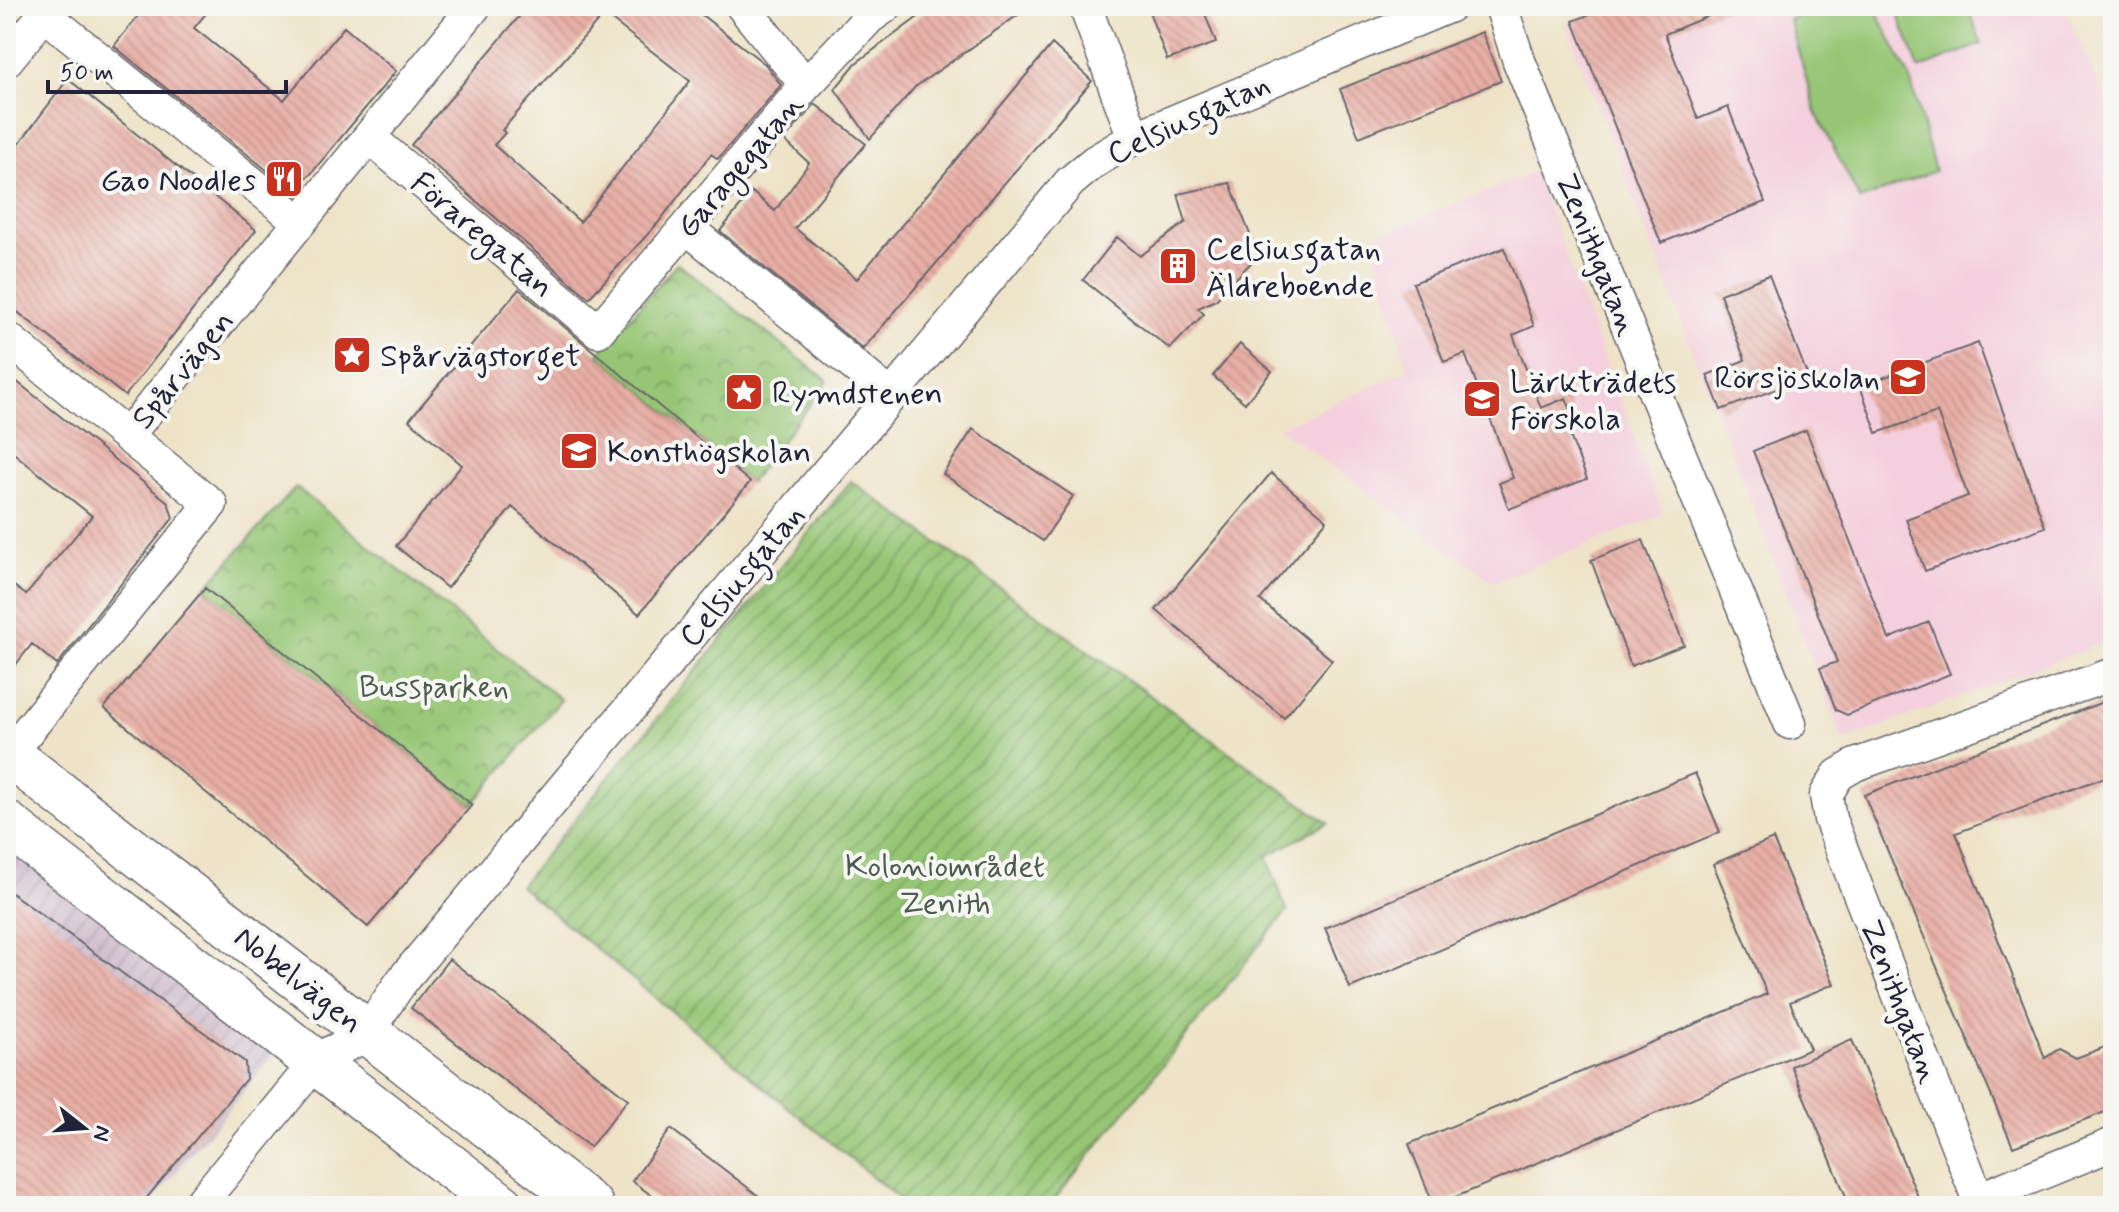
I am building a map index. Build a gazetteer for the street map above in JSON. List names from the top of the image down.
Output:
{
  "streets": {
    "main road": ["Nobelvägen"],
    "street": [
      "Celsiusgatan",
      "Garagegatan",
      "Föraregatan",
      "Zenithgatan",
      "Spårvägen"
    ]
  },
  "crossings": [
    ["Celsiusgatan", "Nobelvägen"],
    ["Garagegatan", "Föraregatan"],
    ["Föraregatan", "Spårvägen"],
    ["Spårvägen", "Nobelvägen"]
  ],
  "parks": ["Bussparken", "Koloniområdet Zenith"],
  "places": {
    "restaurant": ["Gao Noodles"],
    "building": ["Celsiusgatan Äldreboende"],
    "place": ["Spårvägstorget", "Rymdstenen"],
    "school or university": ["Rörsjöskolan", "Lärkträdets Förskola", "Konsthögskolan"]
  },
  "scale_bar": "50 m",
  "north": "right"
}
